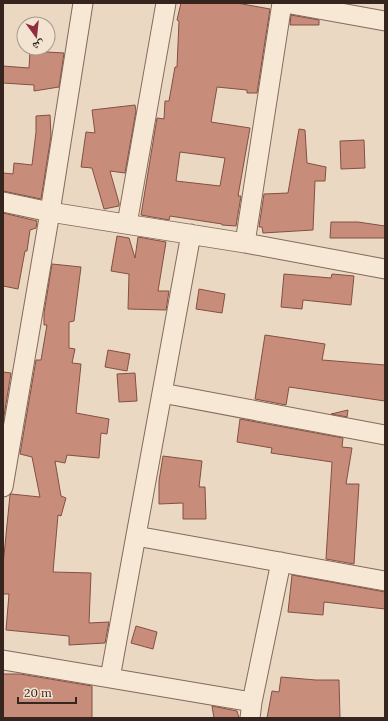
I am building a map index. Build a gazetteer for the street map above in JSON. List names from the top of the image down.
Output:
{
  "scale_bar": "20 m",
  "north": "bottom"
}
